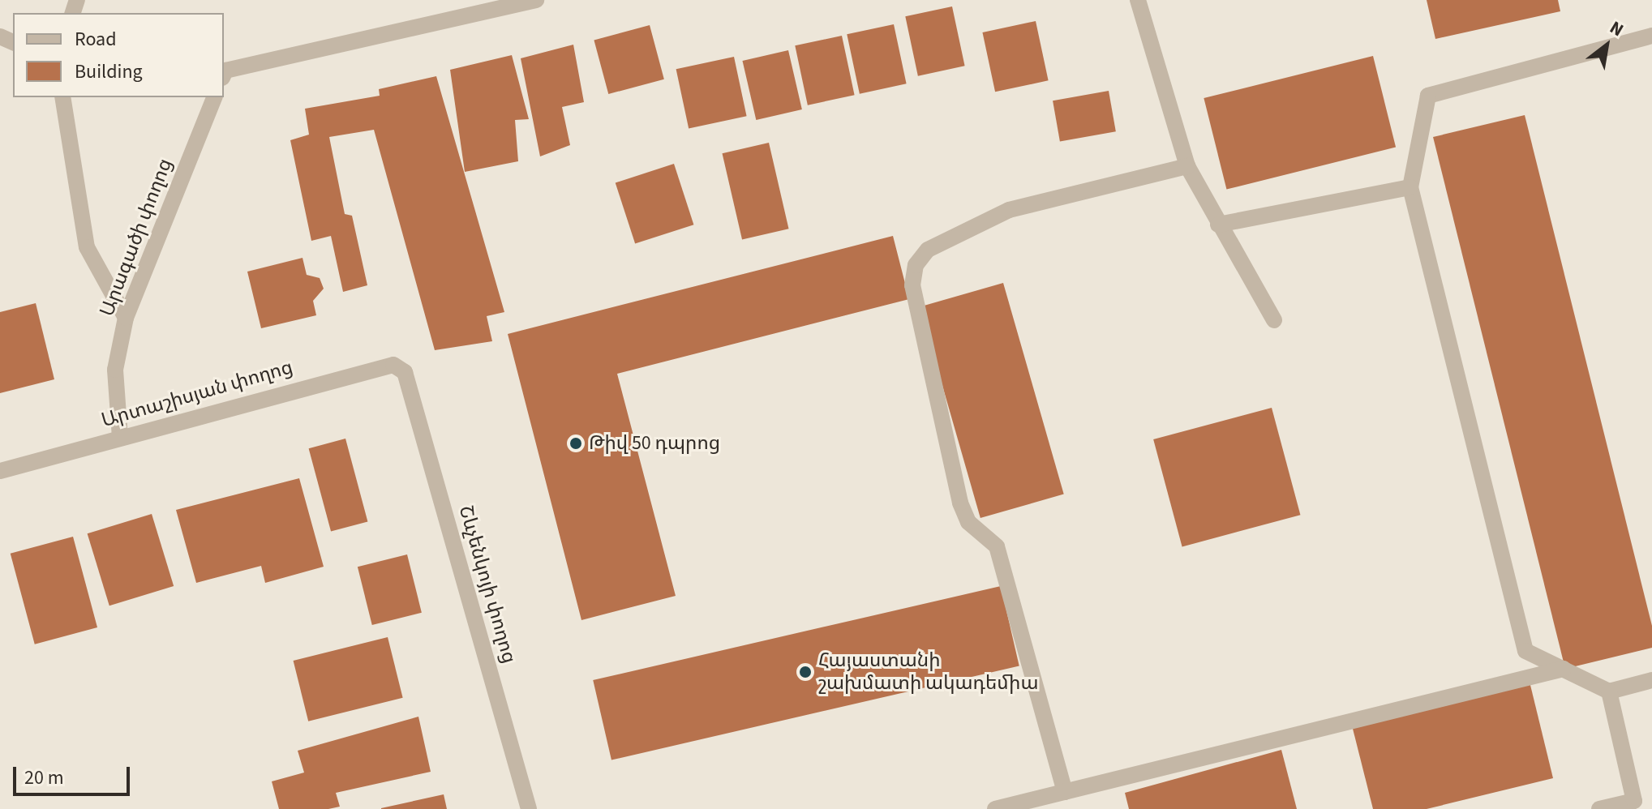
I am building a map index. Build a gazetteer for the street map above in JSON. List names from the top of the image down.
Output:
{
  "streets": {
    "street": ["Արագածի փողոց", "Արտաշիսյան փողոց", "Շևչենկոյի փողոց"]
  },
  "crossings": [
    ["Արագածի փողոց", "Արտաշիսյան փողոց"],
    ["Արտաշիսյան փողոց", "Շևչենկոյի փողոց"]
  ],
  "places": ["Թիվ 50 դպրոց", "Հայաստանի շախմատի ակադեմիա"],
  "legend": ["Road", "Building"],
  "scale_bar": "20 m",
  "north": "top right"
}
